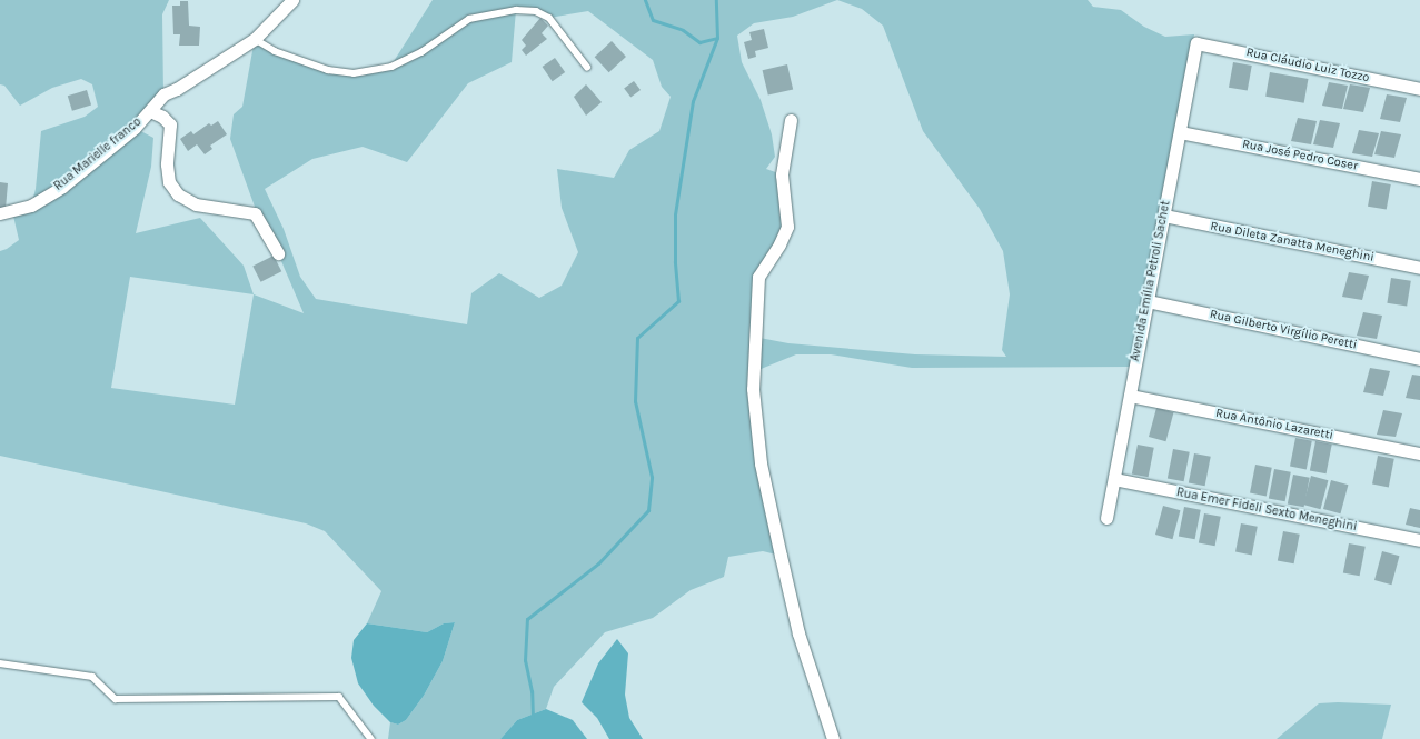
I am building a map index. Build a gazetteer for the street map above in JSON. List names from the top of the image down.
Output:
{
  "streets": {
    "street": [
      "Rua Cláudio Luiz Tozzo",
      "Rua Marielle franco",
      "Rua José Pedro Coser",
      "Rua Dileta Zanatta Meneghini",
      "Avenida Emília Petroli Sachet",
      "Rua Gilberto Virgílio Peretti",
      "Rua Antônio Lazaretti",
      "Rua Emer Fideli Sexto Meneghini"
    ]
  },
  "crossings": [
    ["Rua Cláudio Luiz Tozzo", "Avenida Emília Petroli Sachet"],
    ["Rua José Pedro Coser", "Avenida Emília Petroli Sachet"],
    ["Rua Dileta Zanatta Meneghini", "Avenida Emília Petroli Sachet"],
    ["Avenida Emília Petroli Sachet", "Rua Gilberto Virgílio Peretti"],
    ["Avenida Emília Petroli Sachet", "Rua Antônio Lazaretti"],
    ["Avenida Emília Petroli Sachet", "Rua Emer Fideli Sexto Meneghini"]
  ]
}
